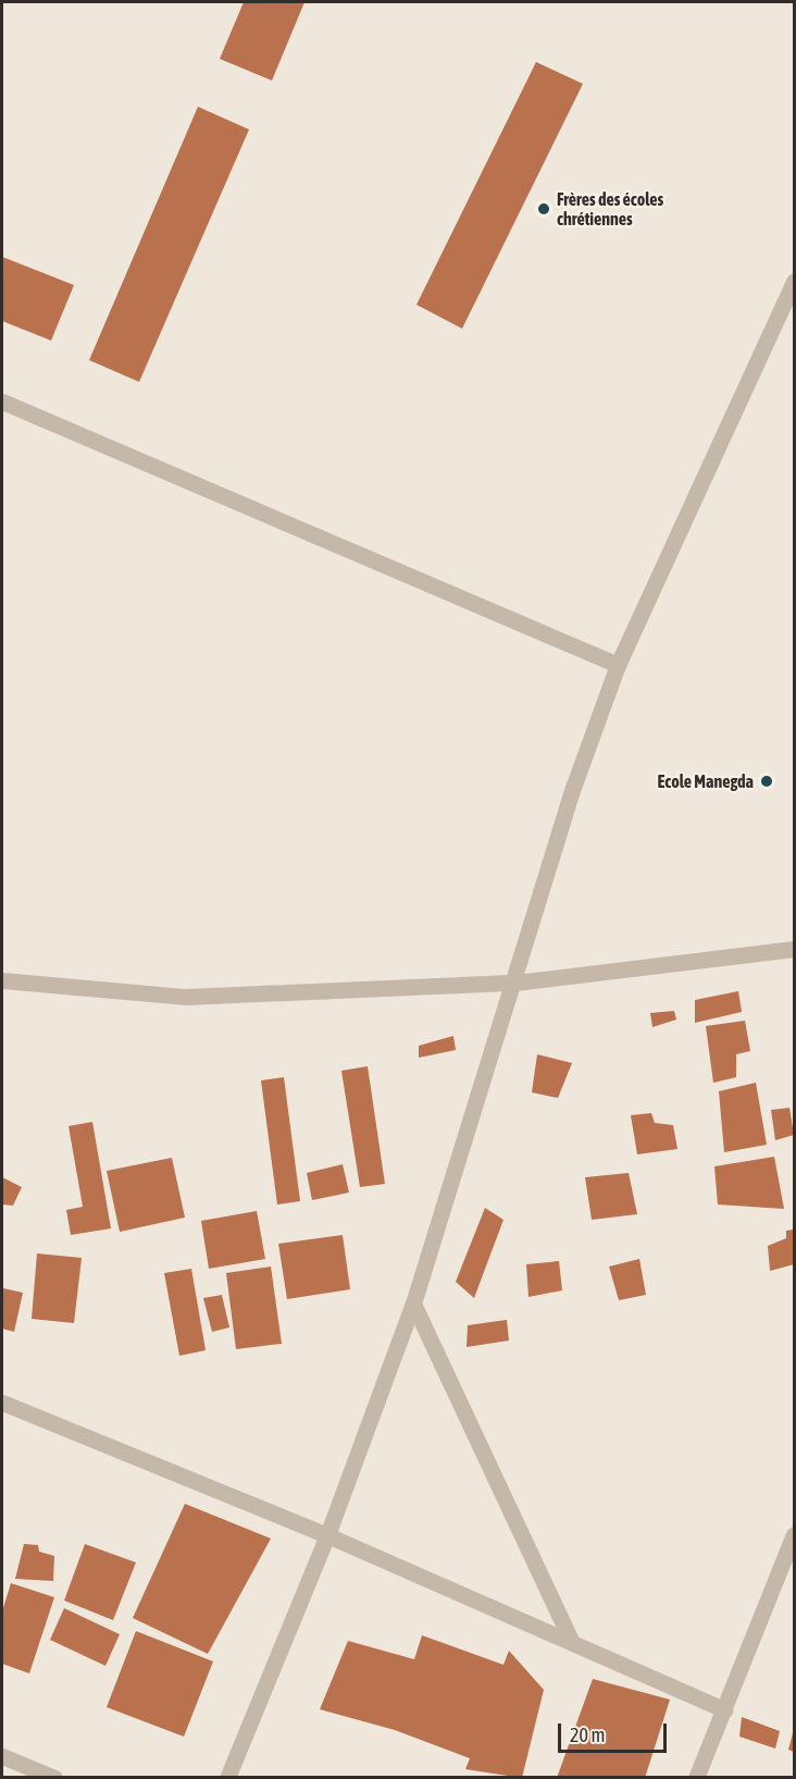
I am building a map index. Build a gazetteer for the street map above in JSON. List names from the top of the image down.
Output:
{
  "places": ["Frères des écoles chrétiennes", "Ecole Manegda"],
  "scale_bar": "20 m"
}
